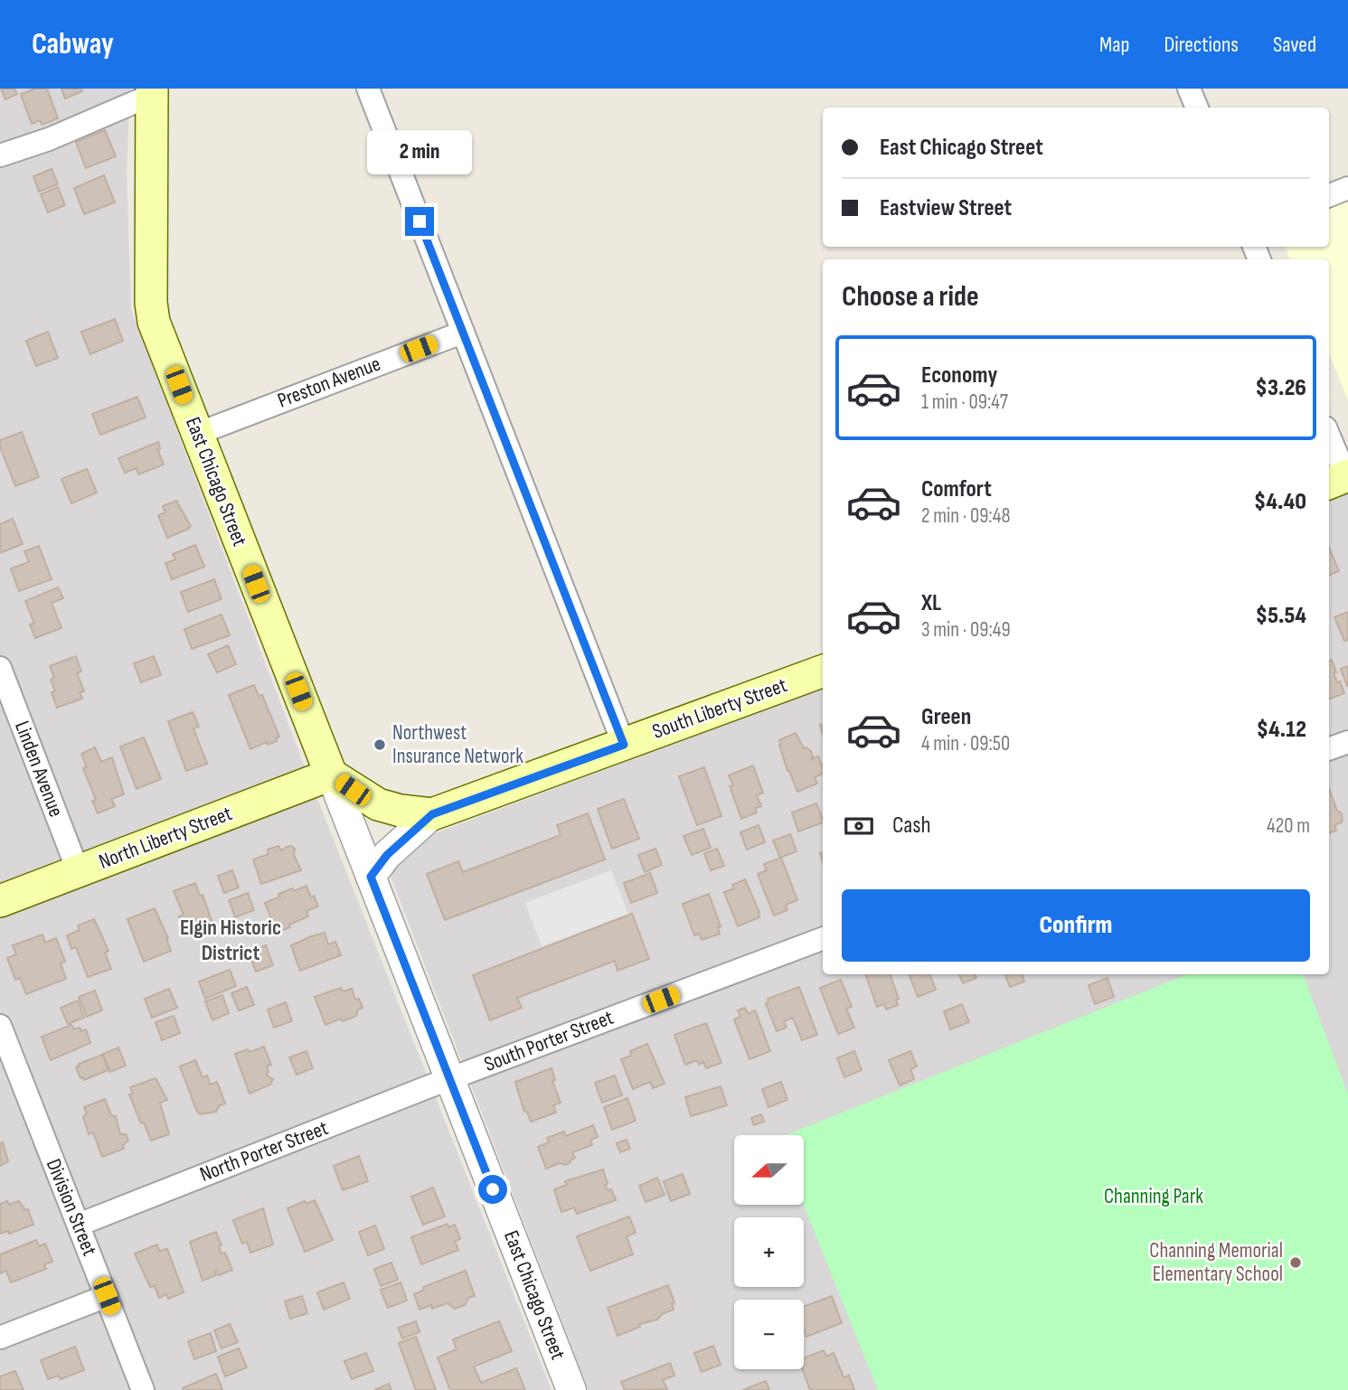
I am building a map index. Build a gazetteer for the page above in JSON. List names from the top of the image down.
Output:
{
  "streets": {
    "main road": ["East Chicago Street", "South Liberty Street", "North Liberty Street"],
    "street": [
      "Preston Avenue",
      "Linden Avenue",
      "South Porter Street",
      "North Porter Street",
      "Division Street"
    ]
  },
  "crossings": [
    ["Preston Avenue", "East Chicago Street"],
    ["East Chicago Street", "South Liberty Street"],
    ["East Chicago Street", "North Liberty Street"],
    ["East Chicago Street", "South Porter Street"],
    ["East Chicago Street", "North Porter Street"],
    ["South Liberty Street", "North Liberty Street"],
    ["Linden Avenue", "North Liberty Street"],
    ["South Porter Street", "North Porter Street"],
    ["North Porter Street", "Division Street"]
  ],
  "districts": ["Elgin Historic District"],
  "parks": ["Channing Park"],
  "places": ["Northwest Insurance Network", "Channing Memorial Elementary School"],
  "north": "left",
  "page": {
    "header": "Cabway",
    "nav": ["Map", "Directions", "Saved"],
    "banner": ["East Chicago Street", "Eastview Street"],
    "bubble": "2 min",
    "heading": "Choose a ride",
    "list": [
      {
        "name": "Economy",
        "note": "1 min · 09:47",
        "value": "$3.26"
      },
      {
        "name": "Comfort",
        "note": "2 min · 09:48",
        "value": "$4.40"
      },
      {
        "name": "XL",
        "note": "3 min · 09:49",
        "value": "$5.54"
      },
      {
        "name": "Green",
        "note": "4 min · 09:50",
        "value": "$4.12"
      }
    ],
    "pay": ["Cash", "420 m"],
    "buttons": "Confirm",
    "map_buttons": ["+", "−"]
  }
}
